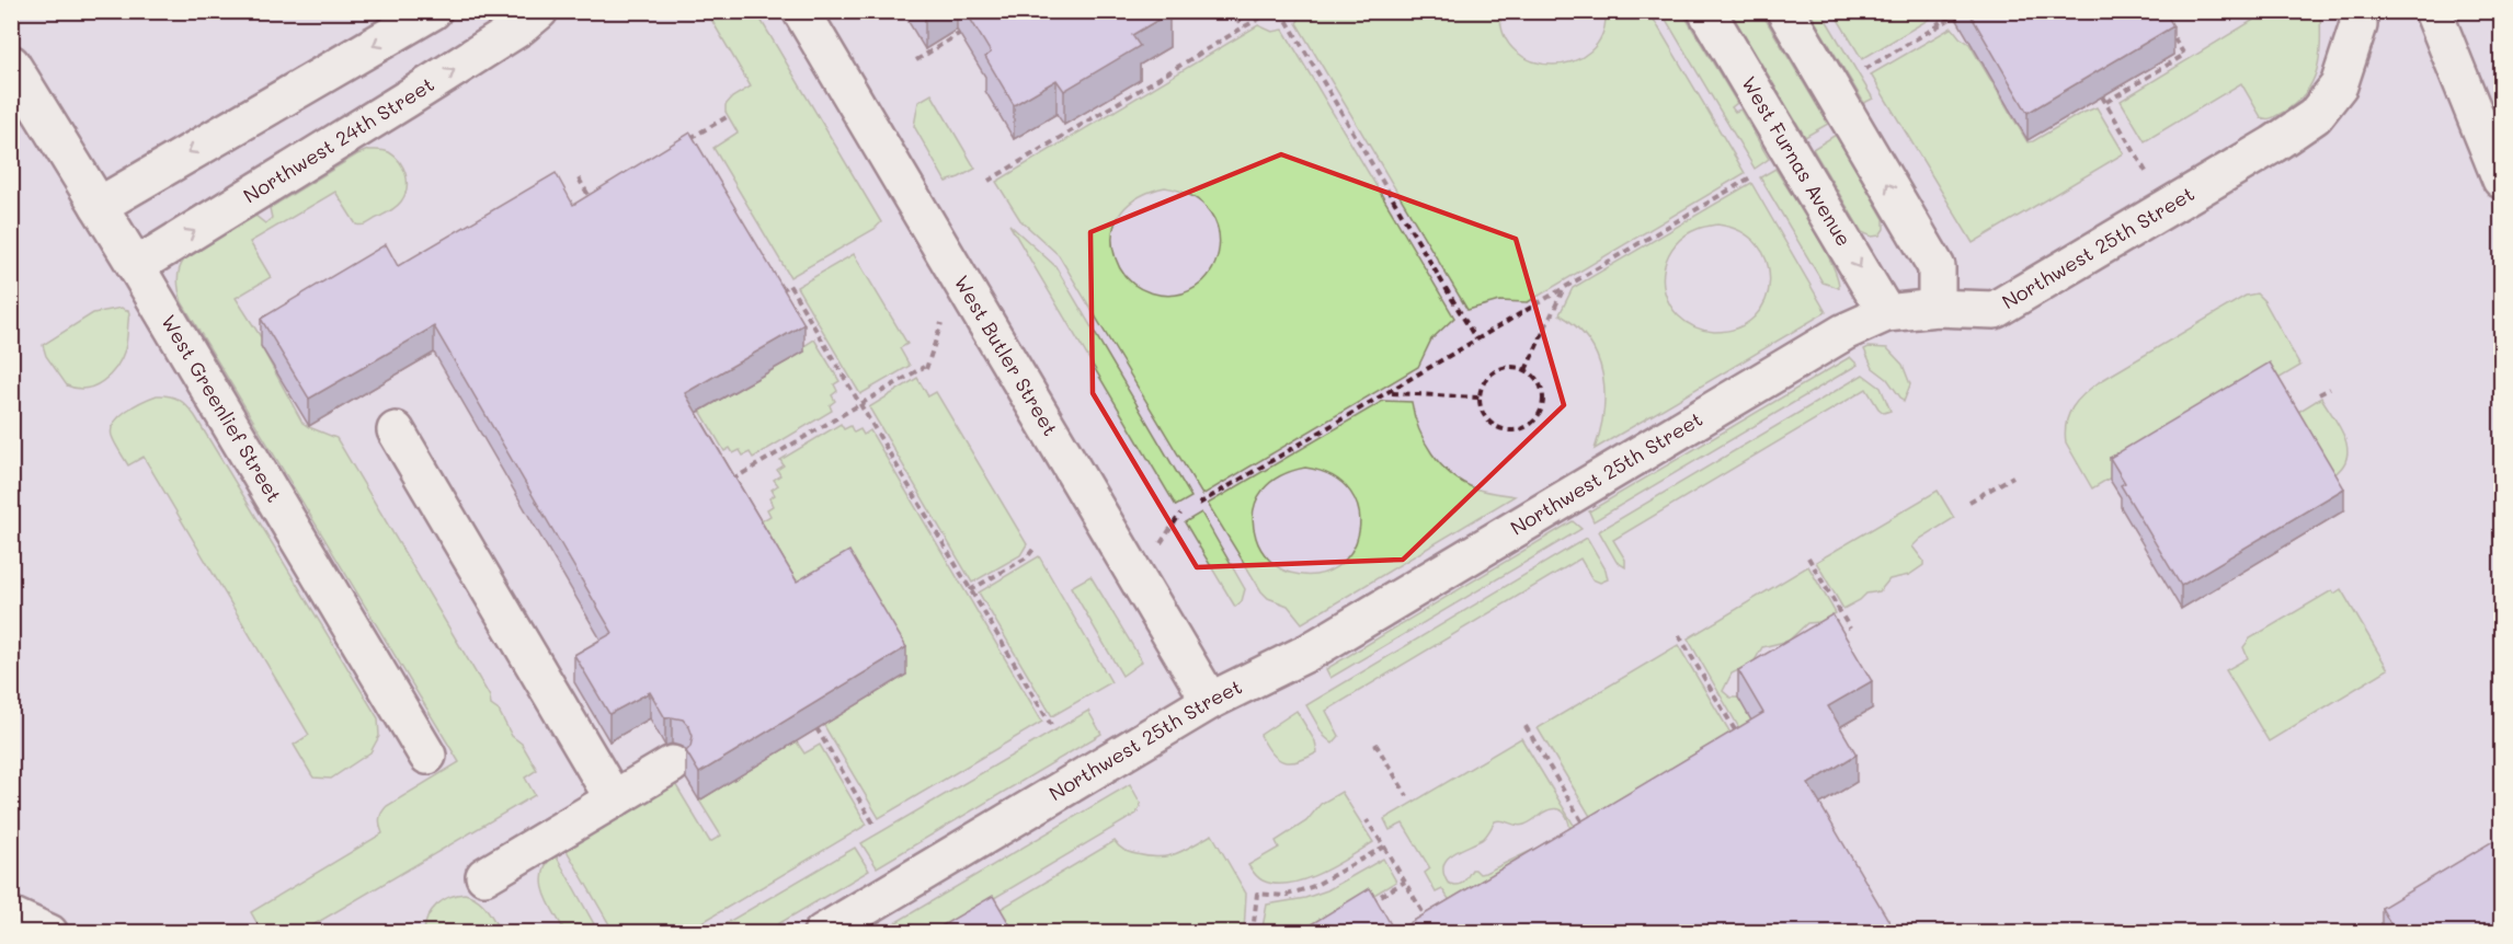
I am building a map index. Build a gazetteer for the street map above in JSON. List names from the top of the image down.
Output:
{
  "streets": {
    "lane": [
      "Northwest 24th Street",
      "West Furnas Avenue",
      "Northwest 25th Street",
      "West Butler Street",
      "West Greenlief Street"
    ]
  },
  "crossings": [
    ["Northwest 24th Street", "West Greenlief Street"],
    ["West Furnas Avenue", "Northwest 25th Street"],
    ["Northwest 25th Street", "West Butler Street"]
  ]
}
